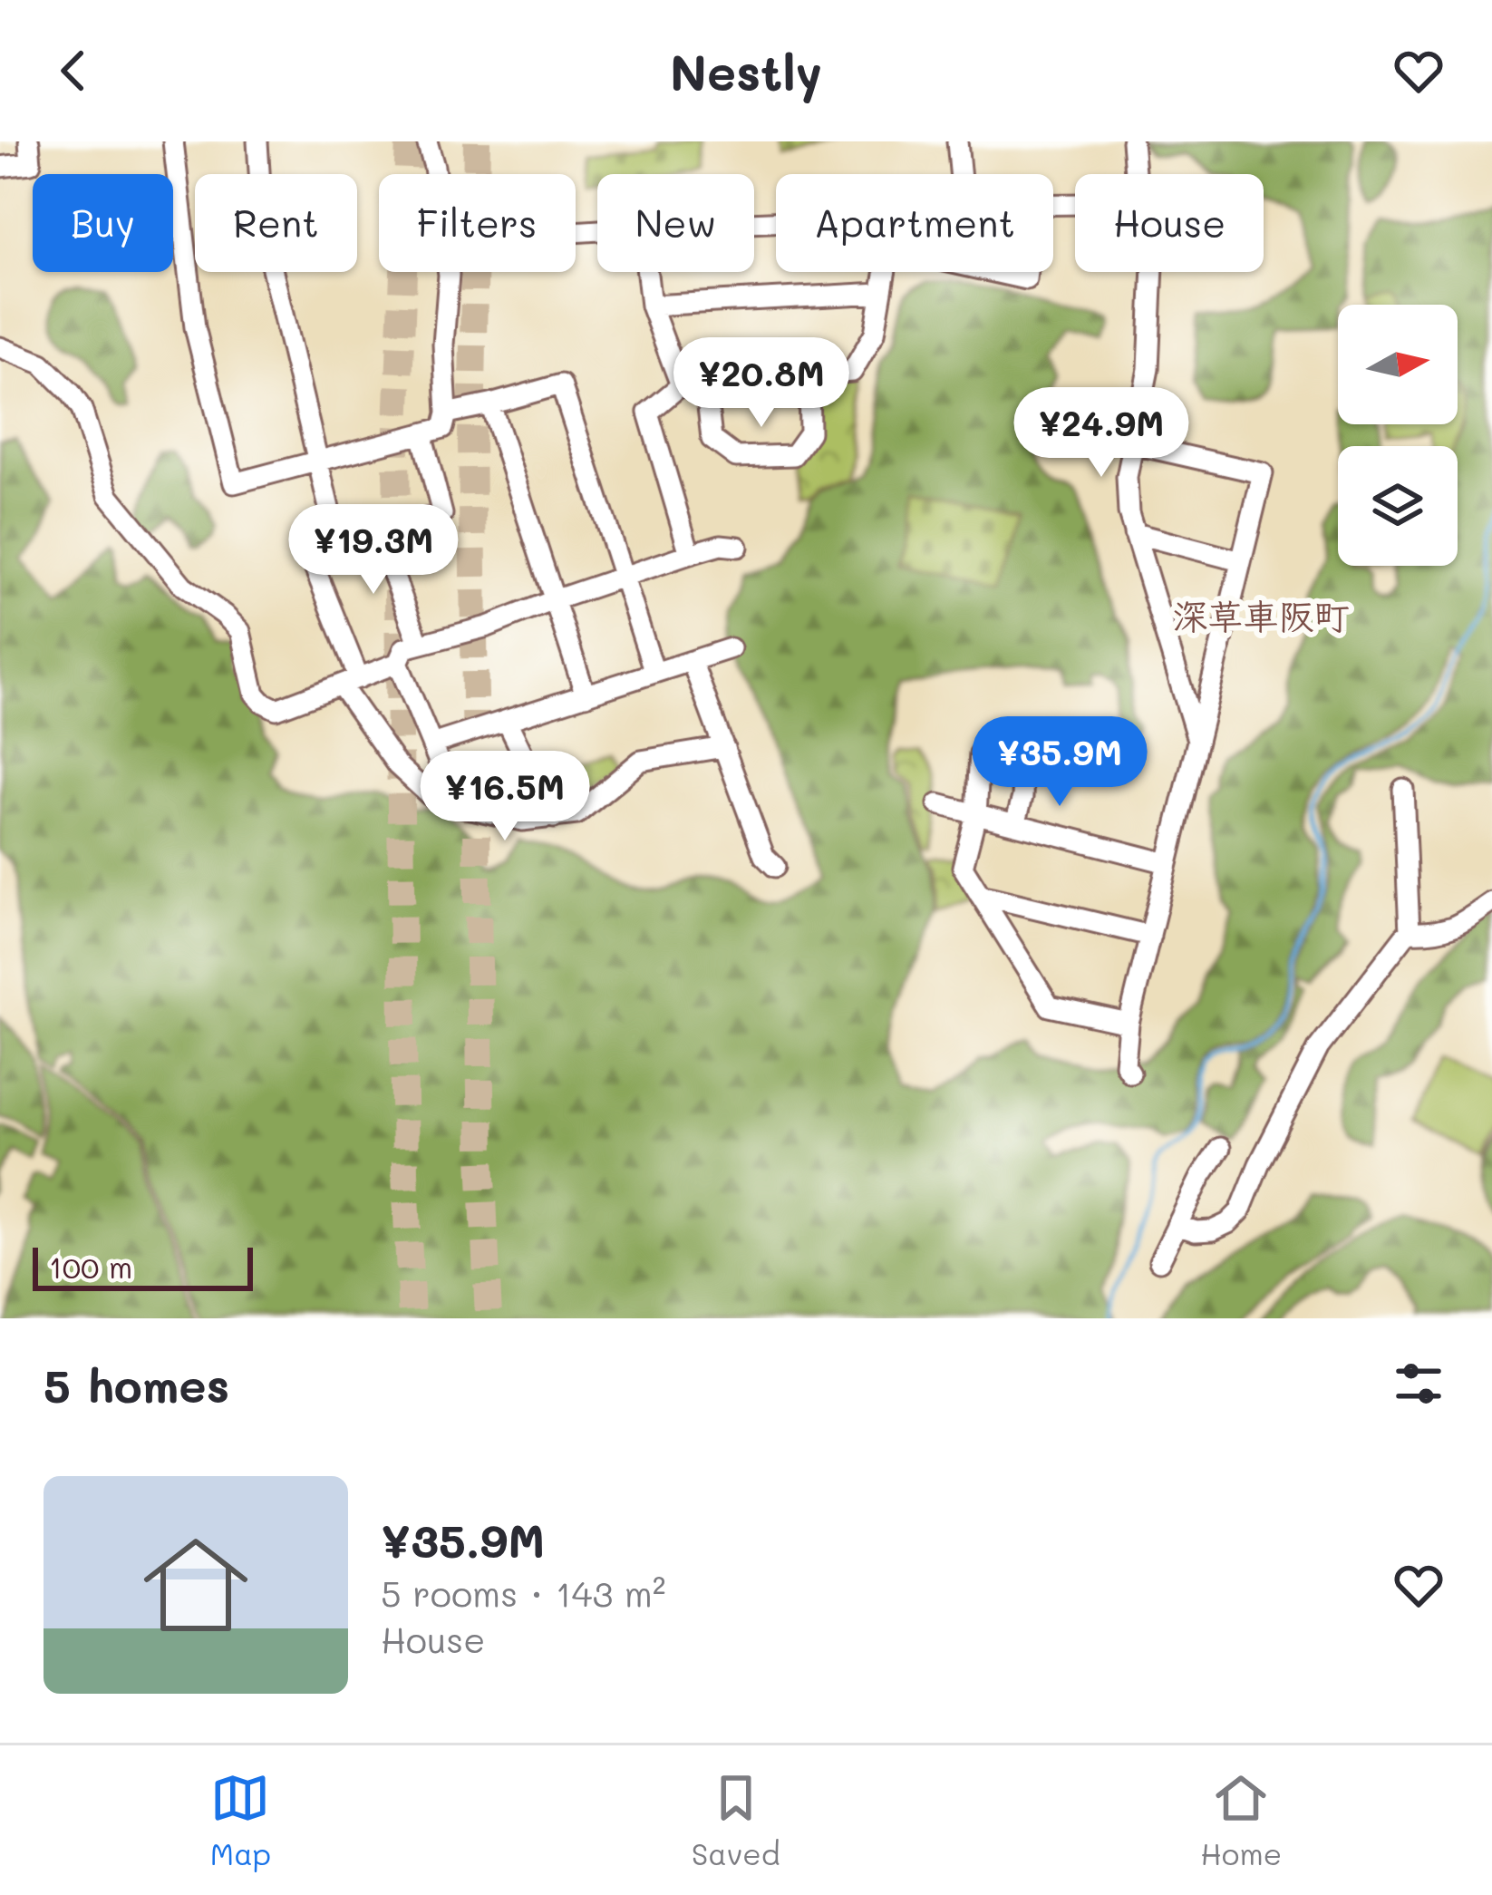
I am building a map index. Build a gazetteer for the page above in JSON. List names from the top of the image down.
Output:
{
  "districts": ["深草車阪町"],
  "scale_bar": "100 m",
  "north": "right",
  "page": {
    "header": "Nestly",
    "chip": [
      "Buy",
      "Rent",
      "Filters",
      "New",
      "Apartment",
      "House"
    ],
    "price": [
      "¥20.8M",
      "¥24.9M",
      "¥19.3M",
      "¥35.9M",
      "¥16.5M"
    ],
    "scale": "100 m",
    "heading": "5 homes",
    "list": [
      {
        "name": "¥35.9M",
        "note": "5 rooms · 143 m² · House"
      }
    ],
    "tabs": ["Map", "Saved", "Home"]
  }
}
